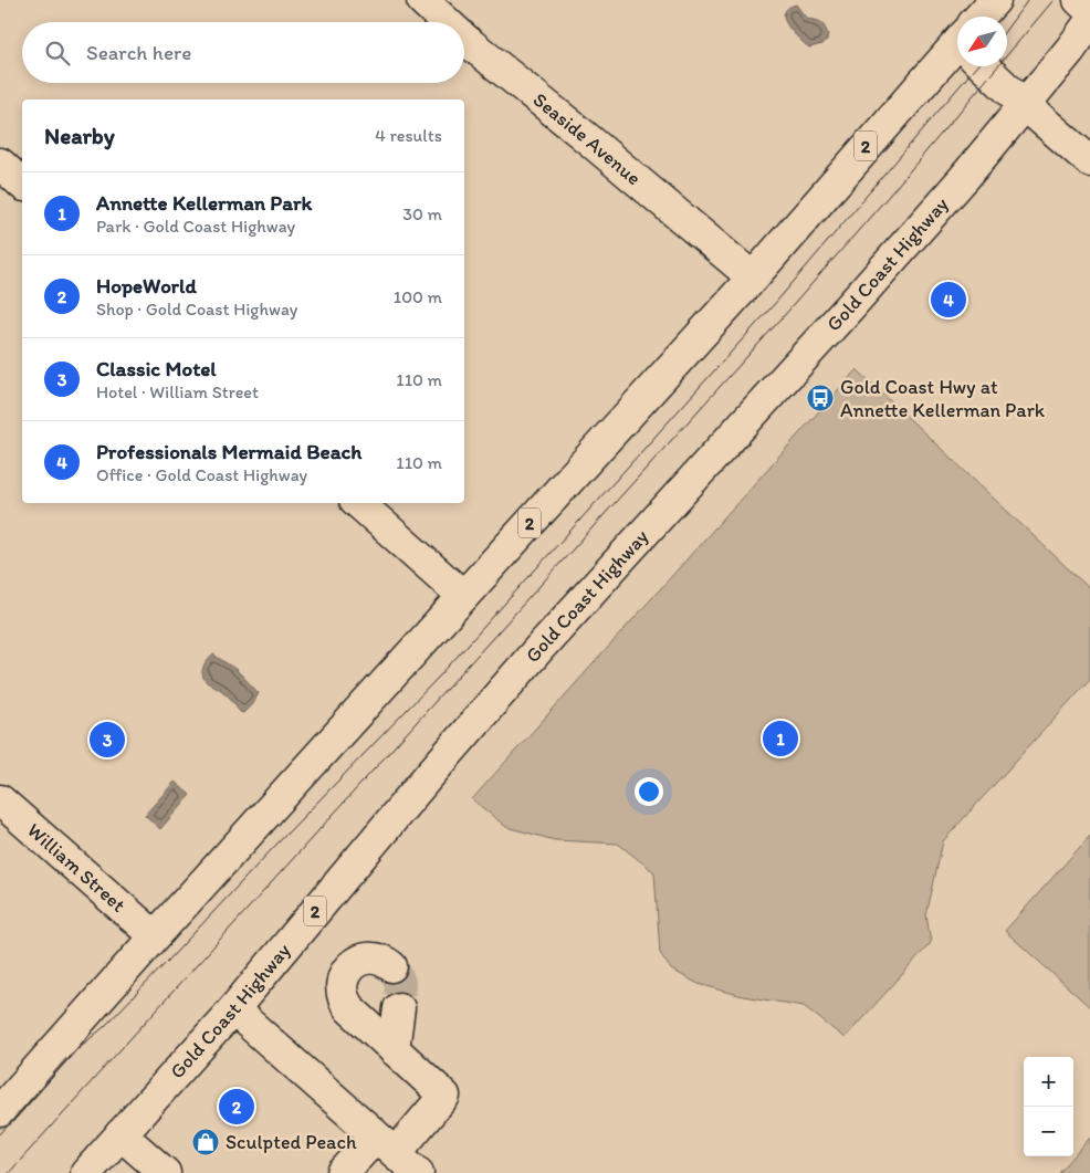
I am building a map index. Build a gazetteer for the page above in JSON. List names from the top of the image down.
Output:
{
  "streets": {
    "main road": [
      "Seaside Avenue",
      "2",
      "Gold Coast Highway",
      "William Street"
    ]
  },
  "crossings": [
    ["Seaside Avenue", "2"],
    ["2", "William Street"]
  ],
  "places": {
    "bus stop": ["Gold Coast Hwy at Annette Kellerman Park"],
    "shop": ["Sculpted Peach"]
  },
  "north": "bottom left",
  "page": {
    "search": "Search here",
    "heading": ["Nearby", "4 results"],
    "list": [
      {
        "mark": "1",
        "name": "Annette Kellerman Park",
        "note": "Park · Gold Coast Highway",
        "value": "30 m"
      },
      {
        "mark": "2",
        "name": "HopeWorld",
        "note": "Shop · Gold Coast Highway",
        "value": "100 m"
      },
      {
        "mark": "3",
        "name": "Classic Motel",
        "note": "Hotel · William Street",
        "value": "110 m"
      },
      {
        "mark": "4",
        "name": "Professionals Mermaid Beach",
        "note": "Office · Gold Coast Highway",
        "value": "110 m"
      }
    ],
    "pins": [
      "4",
      "1",
      "3",
      "2"
    ],
    "map_buttons": ["+", "−"]
  }
}
